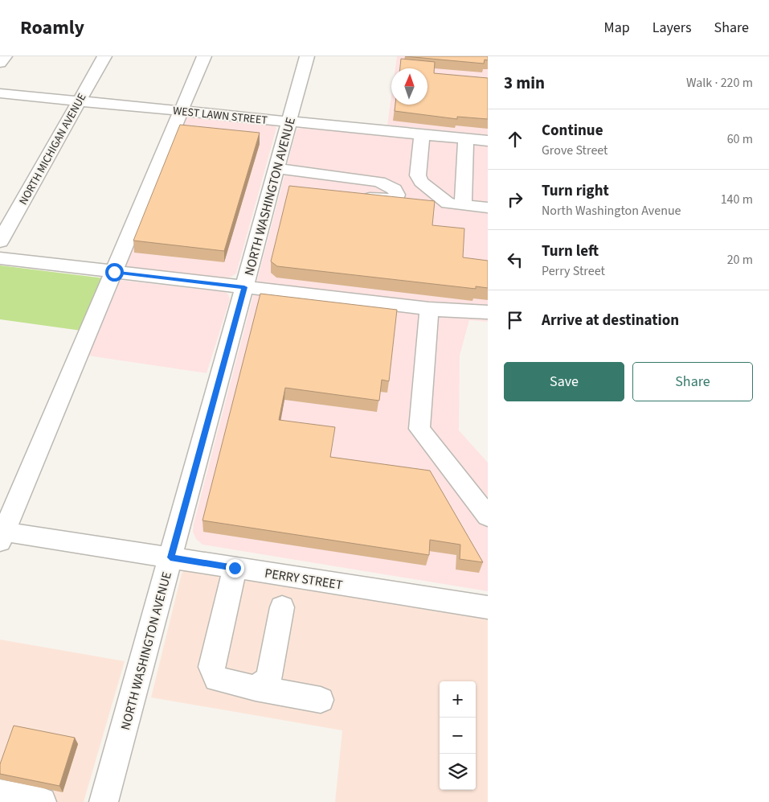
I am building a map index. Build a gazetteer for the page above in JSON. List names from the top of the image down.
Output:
{
  "streets": {
    "street": [
      "WEST LAWN STREET",
      "NORTH MICHIGAN AVENUE",
      "NORTH WASHINGTON AVENUE",
      "PERRY STREET"
    ]
  },
  "crossings": [
    ["WEST LAWN STREET", "NORTH MICHIGAN AVENUE"],
    ["WEST LAWN STREET", "NORTH WASHINGTON AVENUE"],
    ["NORTH WASHINGTON AVENUE", "PERRY STREET"]
  ],
  "north": "top",
  "page": {
    "header": "Roamly",
    "nav": ["Map", "Layers", "Share"],
    "heading": ["3 min", "Walk · 220 m"],
    "list": [
      ["Continue", "Grove Street", "60 m"],
      ["Turn right", "North Washington Avenue", "140 m"],
      ["Turn left", "Perry Street", "20 m"],
      "Arrive at destination"
    ],
    "buttons": ["Save", "Share"],
    "map_buttons": ["+", "−"]
  }
}
